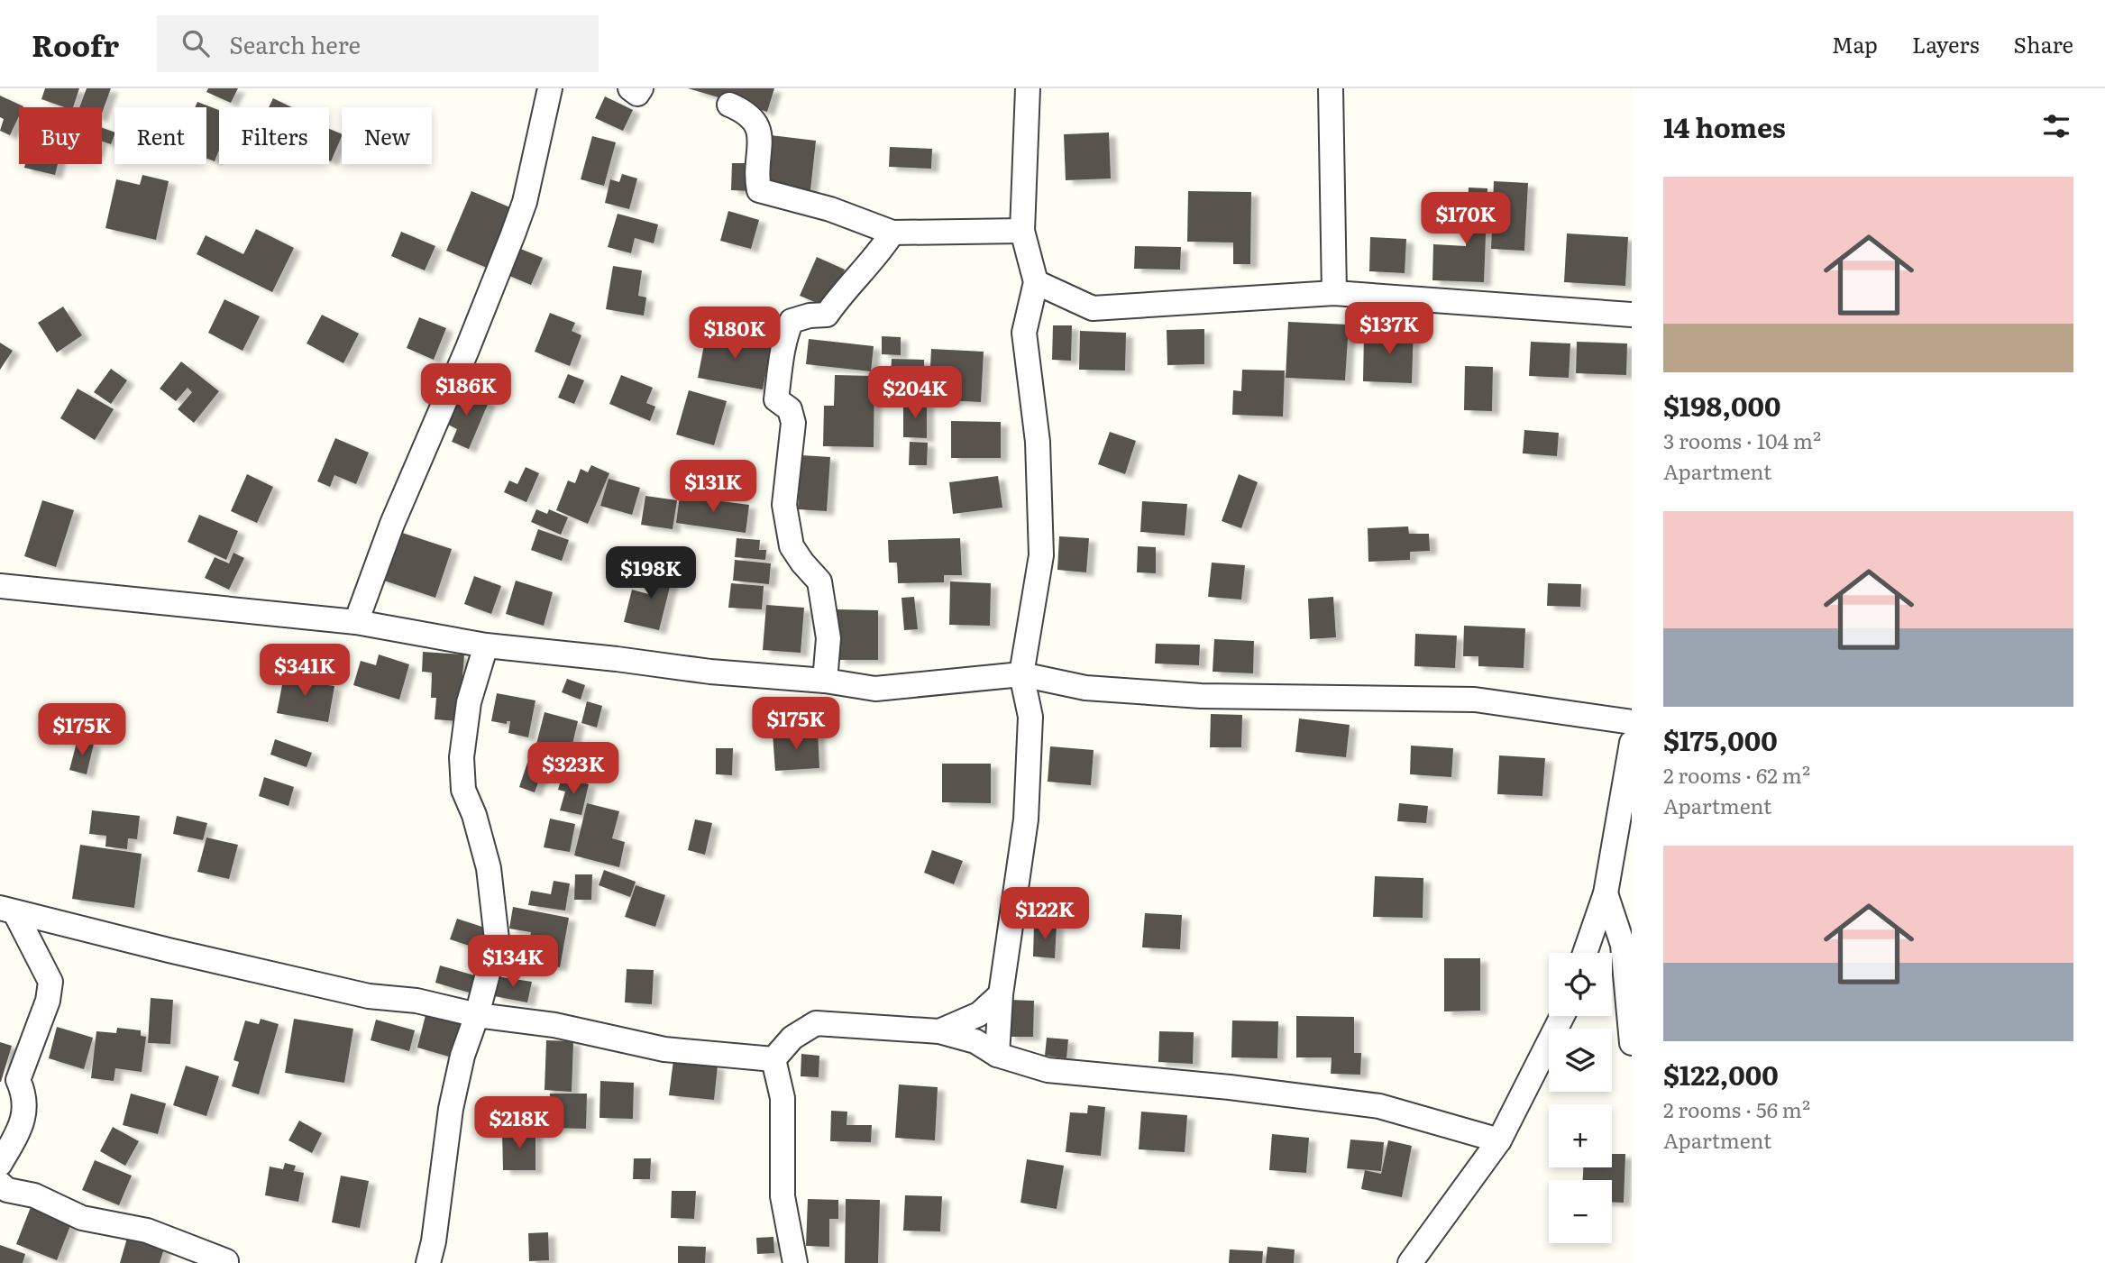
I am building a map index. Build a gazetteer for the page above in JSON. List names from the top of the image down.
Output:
{
  "page": {
    "header": "Roofr",
    "search": "Search here",
    "nav": ["Map", "Layers", "Share"],
    "heading": "14 homes",
    "chip": [
      "Buy",
      "Rent",
      "Filters",
      "New"
    ],
    "list": [
      {
        "name": "$198,000",
        "note": "3 rooms · 104 m² · Apartment"
      },
      {
        "name": "$175,000",
        "note": "2 rooms · 62 m² · Apartment"
      },
      {
        "name": "$122,000",
        "note": "2 rooms · 56 m² · Apartment"
      }
    ],
    "price": [
      "$170K",
      "$137K",
      "$180K",
      "$186K",
      "$204K",
      "$131K",
      "$198K",
      "$341K",
      "$175K",
      "$175K",
      "$323K",
      "$122K",
      "$134K",
      "$218K"
    ],
    "map_buttons": ["+", "−"]
  }
}
